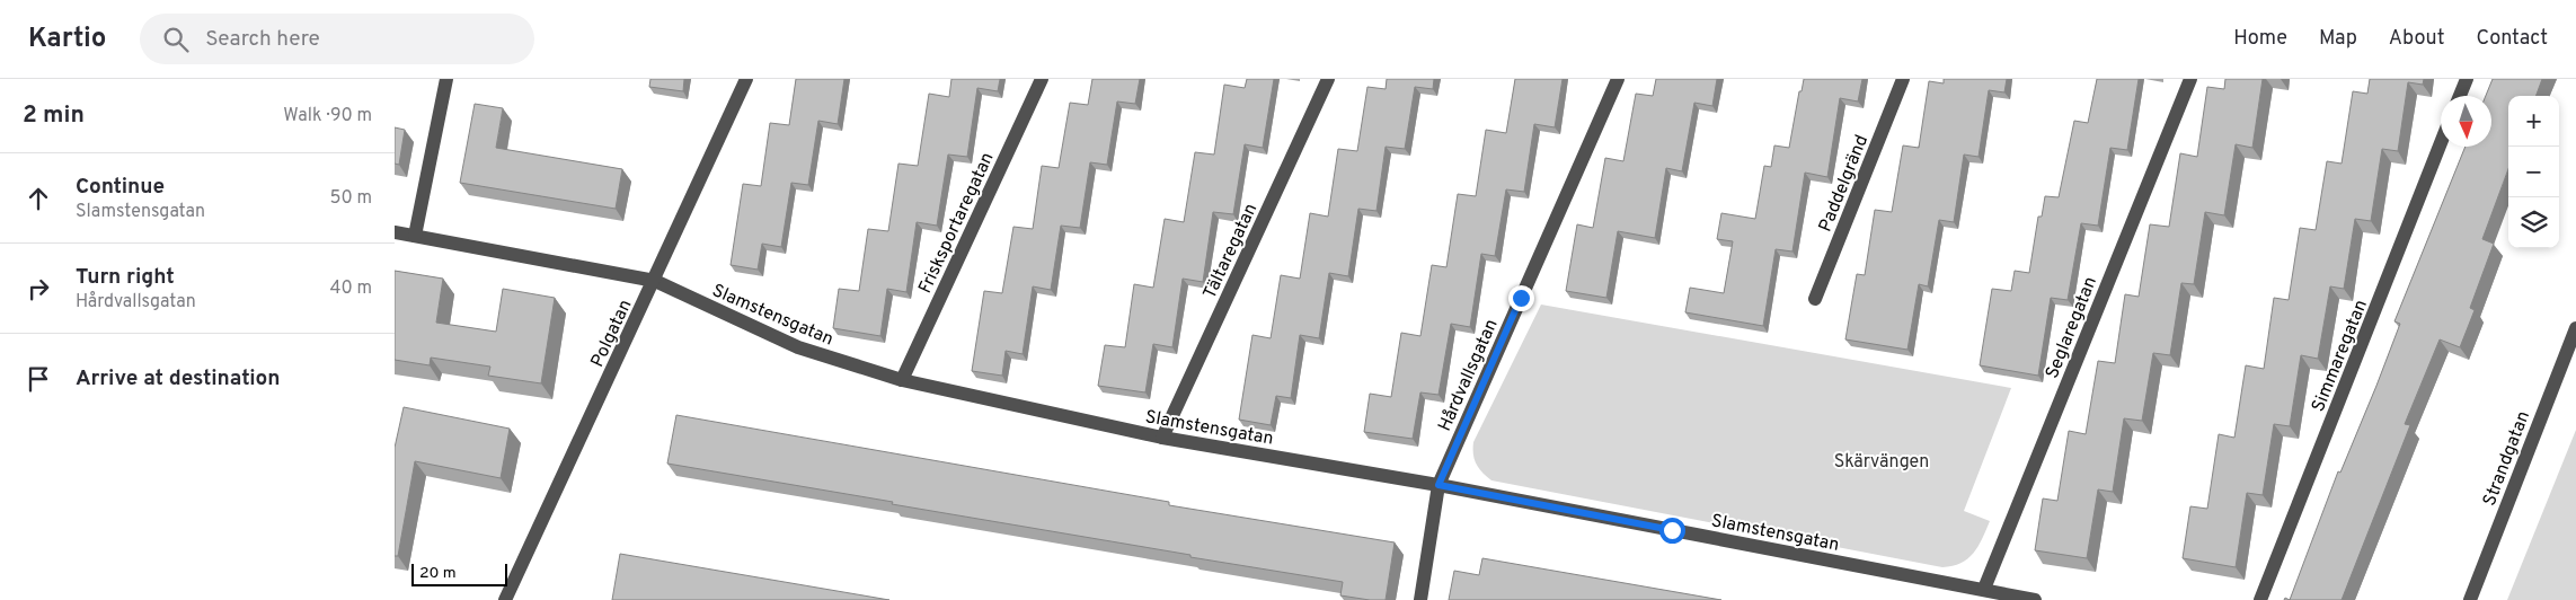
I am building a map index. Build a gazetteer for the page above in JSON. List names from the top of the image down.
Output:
{
  "streets": {
    "street": [
      "Paddelgränd",
      "Frisksportaregatan",
      "Tältaregatan",
      "Slamstensgatan",
      "Seglaregatan",
      "Polgatan",
      "Simmaregatan",
      "Hårdvallsgatan",
      "Strandgatan"
    ]
  },
  "crossings": [
    ["Frisksportaregatan", "Slamstensgatan"],
    ["Tältaregatan", "Slamstensgatan"],
    ["Slamstensgatan", "Seglaregatan"],
    ["Slamstensgatan", "Polgatan"],
    ["Slamstensgatan", "Hårdvallsgatan"]
  ],
  "parks": ["Skärvängen"],
  "scale_bar": "20 m",
  "north": "bottom",
  "page": {
    "header": "Kartio",
    "search": "Search here",
    "nav": [
      "Home",
      "Map",
      "About",
      "Contact"
    ],
    "heading": ["2 min", "Walk · 90 m"],
    "map_buttons": ["+", "−"],
    "list": [
      ["Continue", "Slamstensgatan", "50 m"],
      ["Turn right", "Hårdvallsgatan", "40 m"],
      "Arrive at destination"
    ],
    "scale": "20 m"
  }
}
